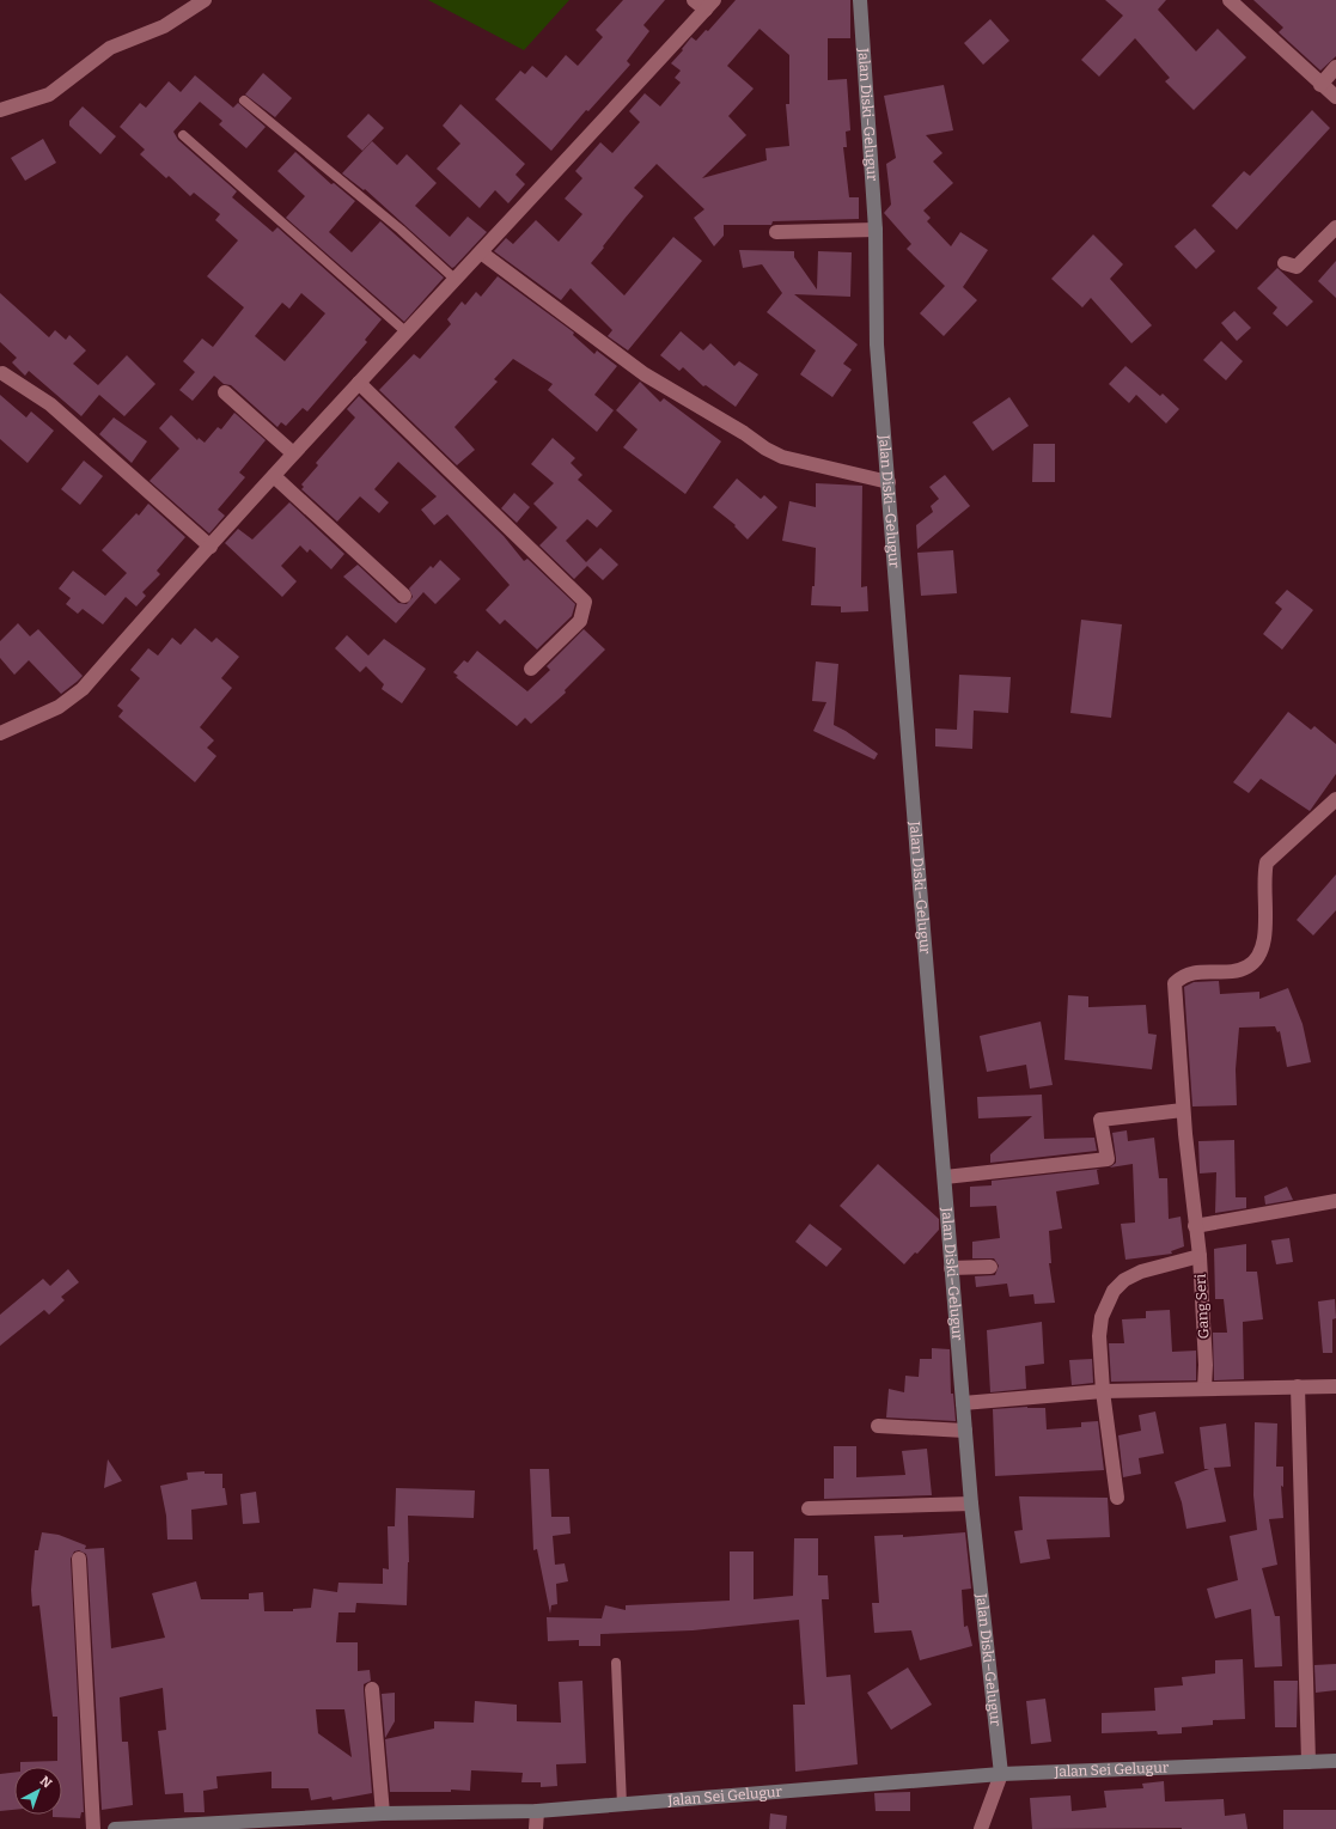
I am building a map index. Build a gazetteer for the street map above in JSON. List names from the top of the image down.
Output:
{
  "streets": {
    "main road": ["Jalan Diski–Gelugur", "Jalan Sei Gelugur"],
    "street": ["Gang Seri"]
  },
  "crossings": [
    ["Jalan Diski–Gelugur", "Jalan Sei Gelugur"]
  ],
  "north": "top right"
}
